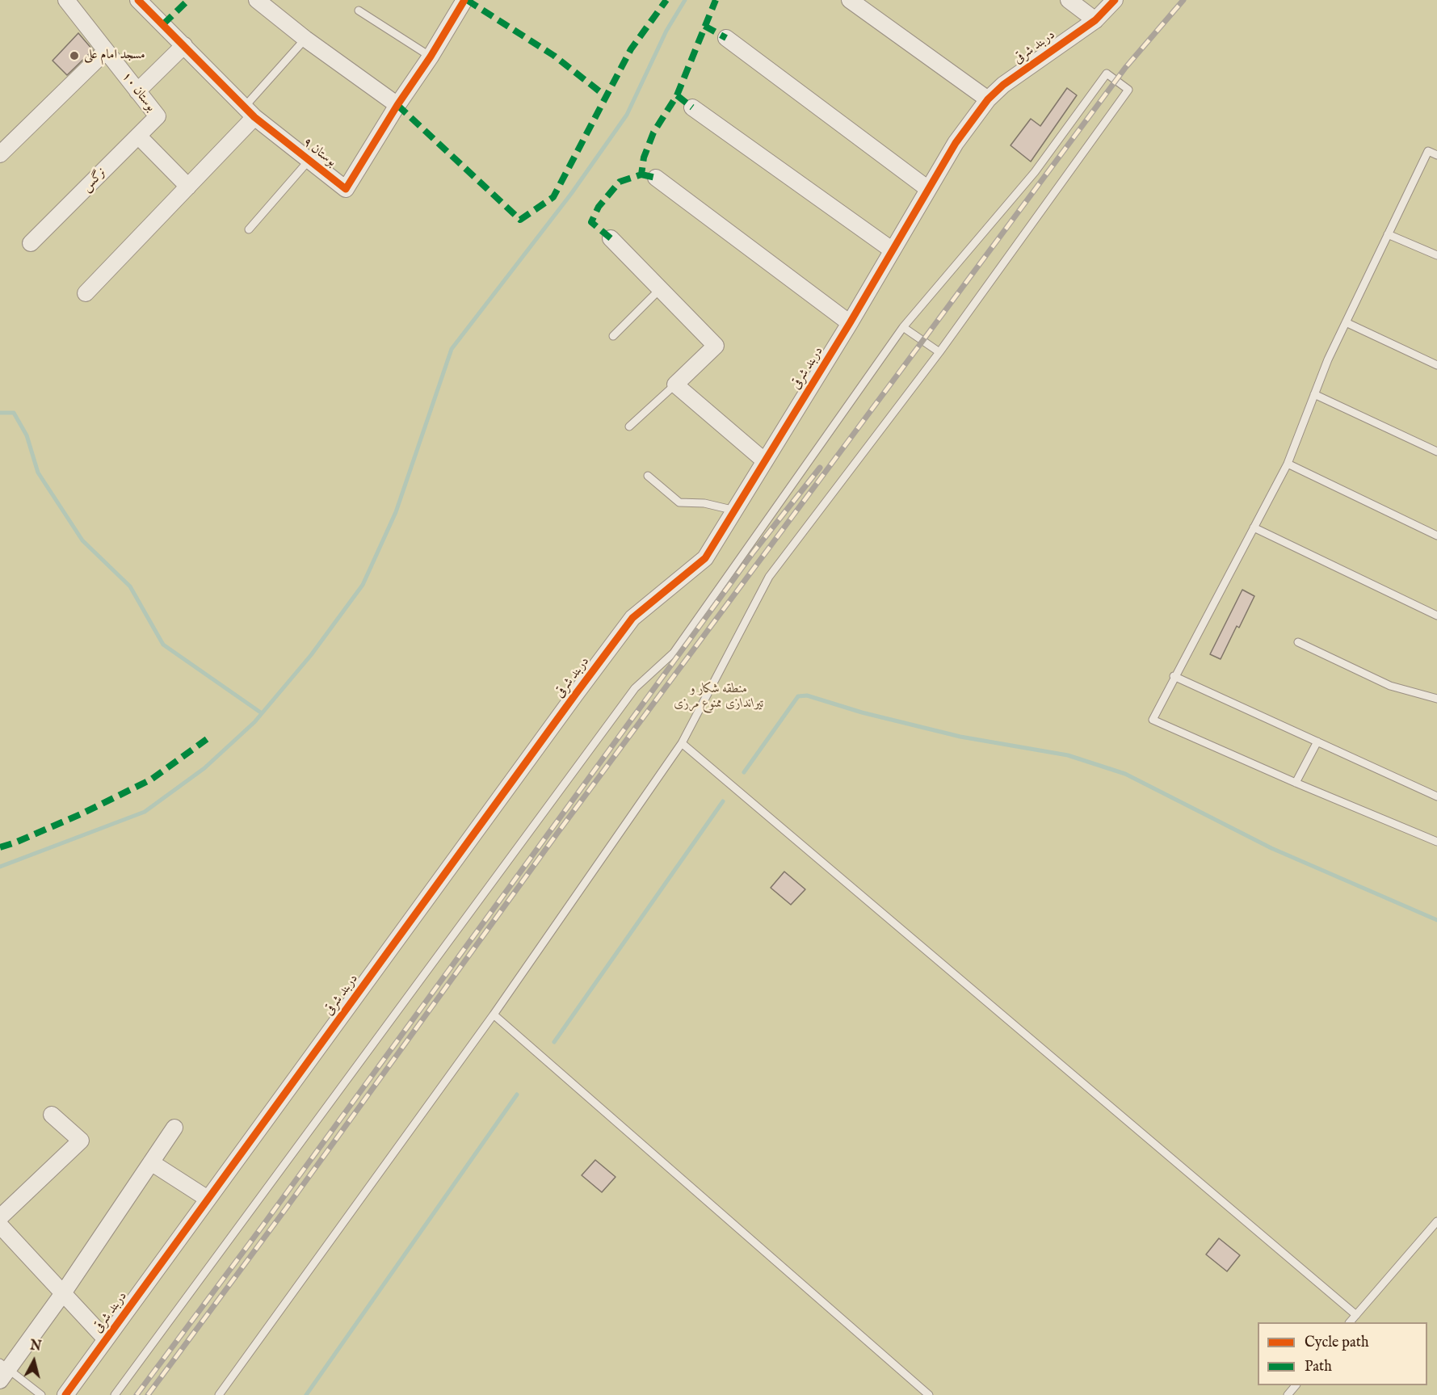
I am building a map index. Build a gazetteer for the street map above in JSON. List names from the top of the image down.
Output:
{
  "streets": {
    "street": [
      "دربند شرقی",
      "بوستان ۱۰",
      "بوستان ۹",
      "نرگس"
    ]
  },
  "crossings": [
    ["بوستان ۱۰", "نرگس"]
  ],
  "parks": ["منطقه شکار و تیراندازی ممنوع مرزی"],
  "places": ["مسجد امام علی"],
  "legend": ["Cycle path", "Path"],
  "north": "top"
}
